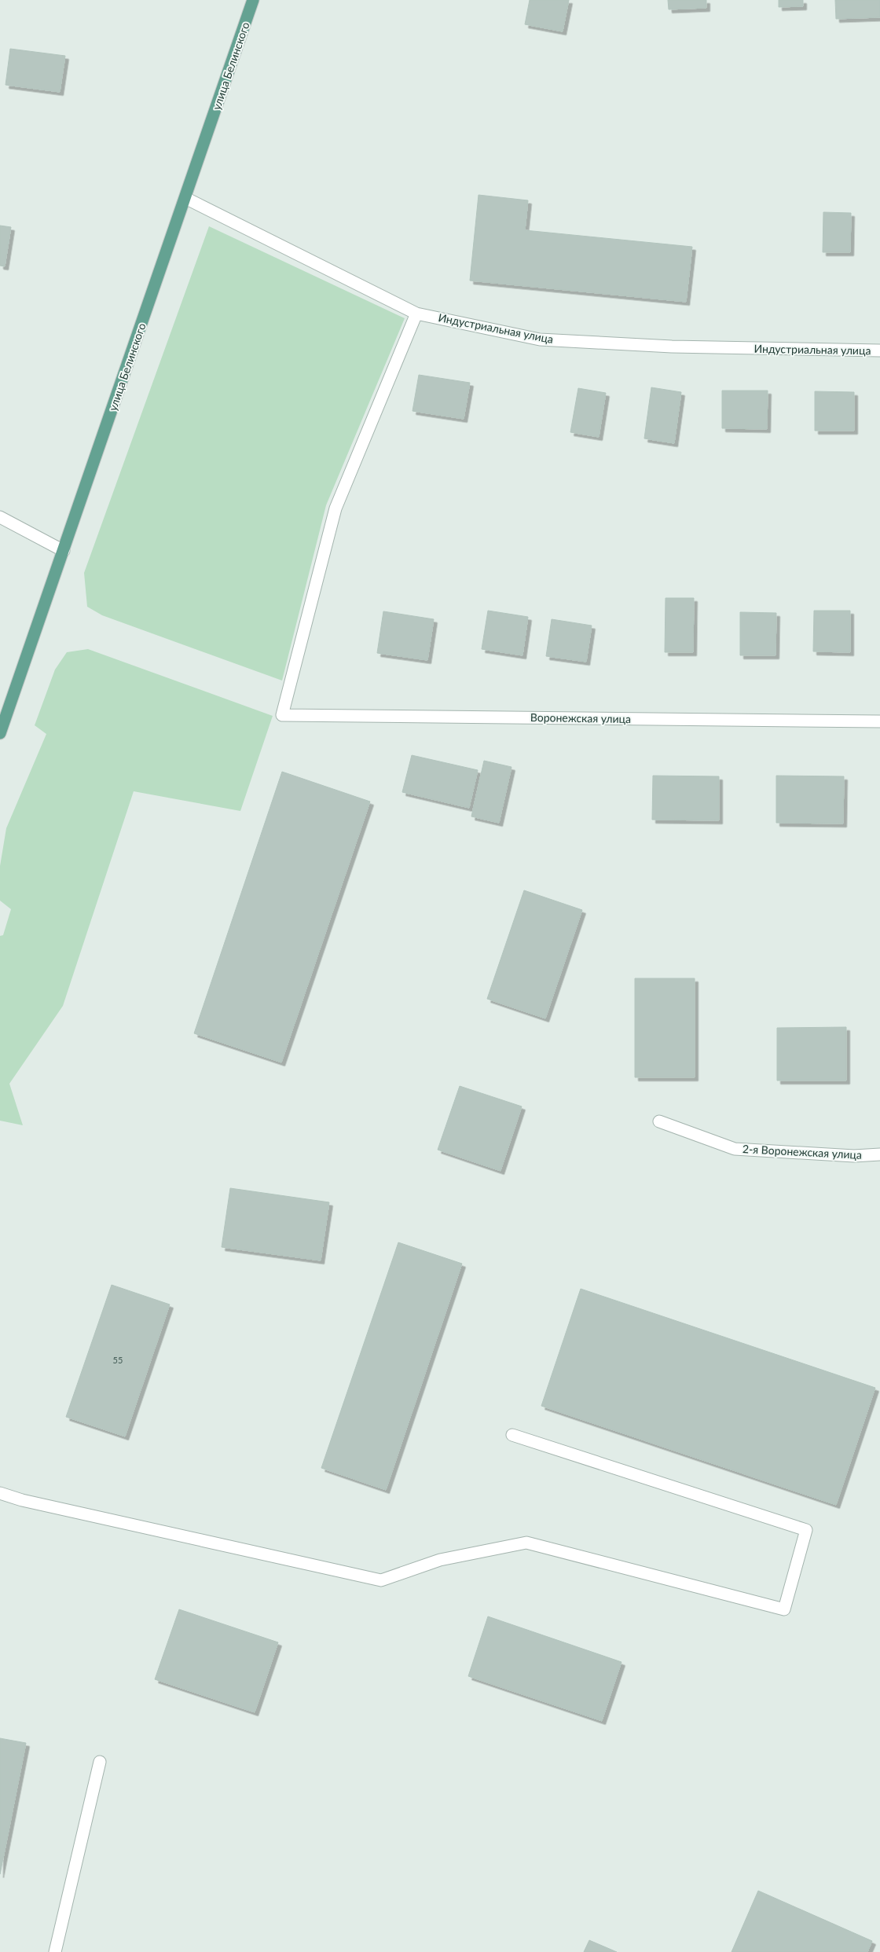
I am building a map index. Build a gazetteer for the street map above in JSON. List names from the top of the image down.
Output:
{
  "streets": {
    "main road": ["улица Белинского"],
    "street": ["Индустриальная улица", "Воронежская улица", "2-я Воронежская улица"]
  },
  "crossings": [
    ["улица Белинского", "Индустриальная улица"],
    ["Индустриальная улица", "Воронежская улица"]
  ],
  "house_numbers": ["55"]
}
